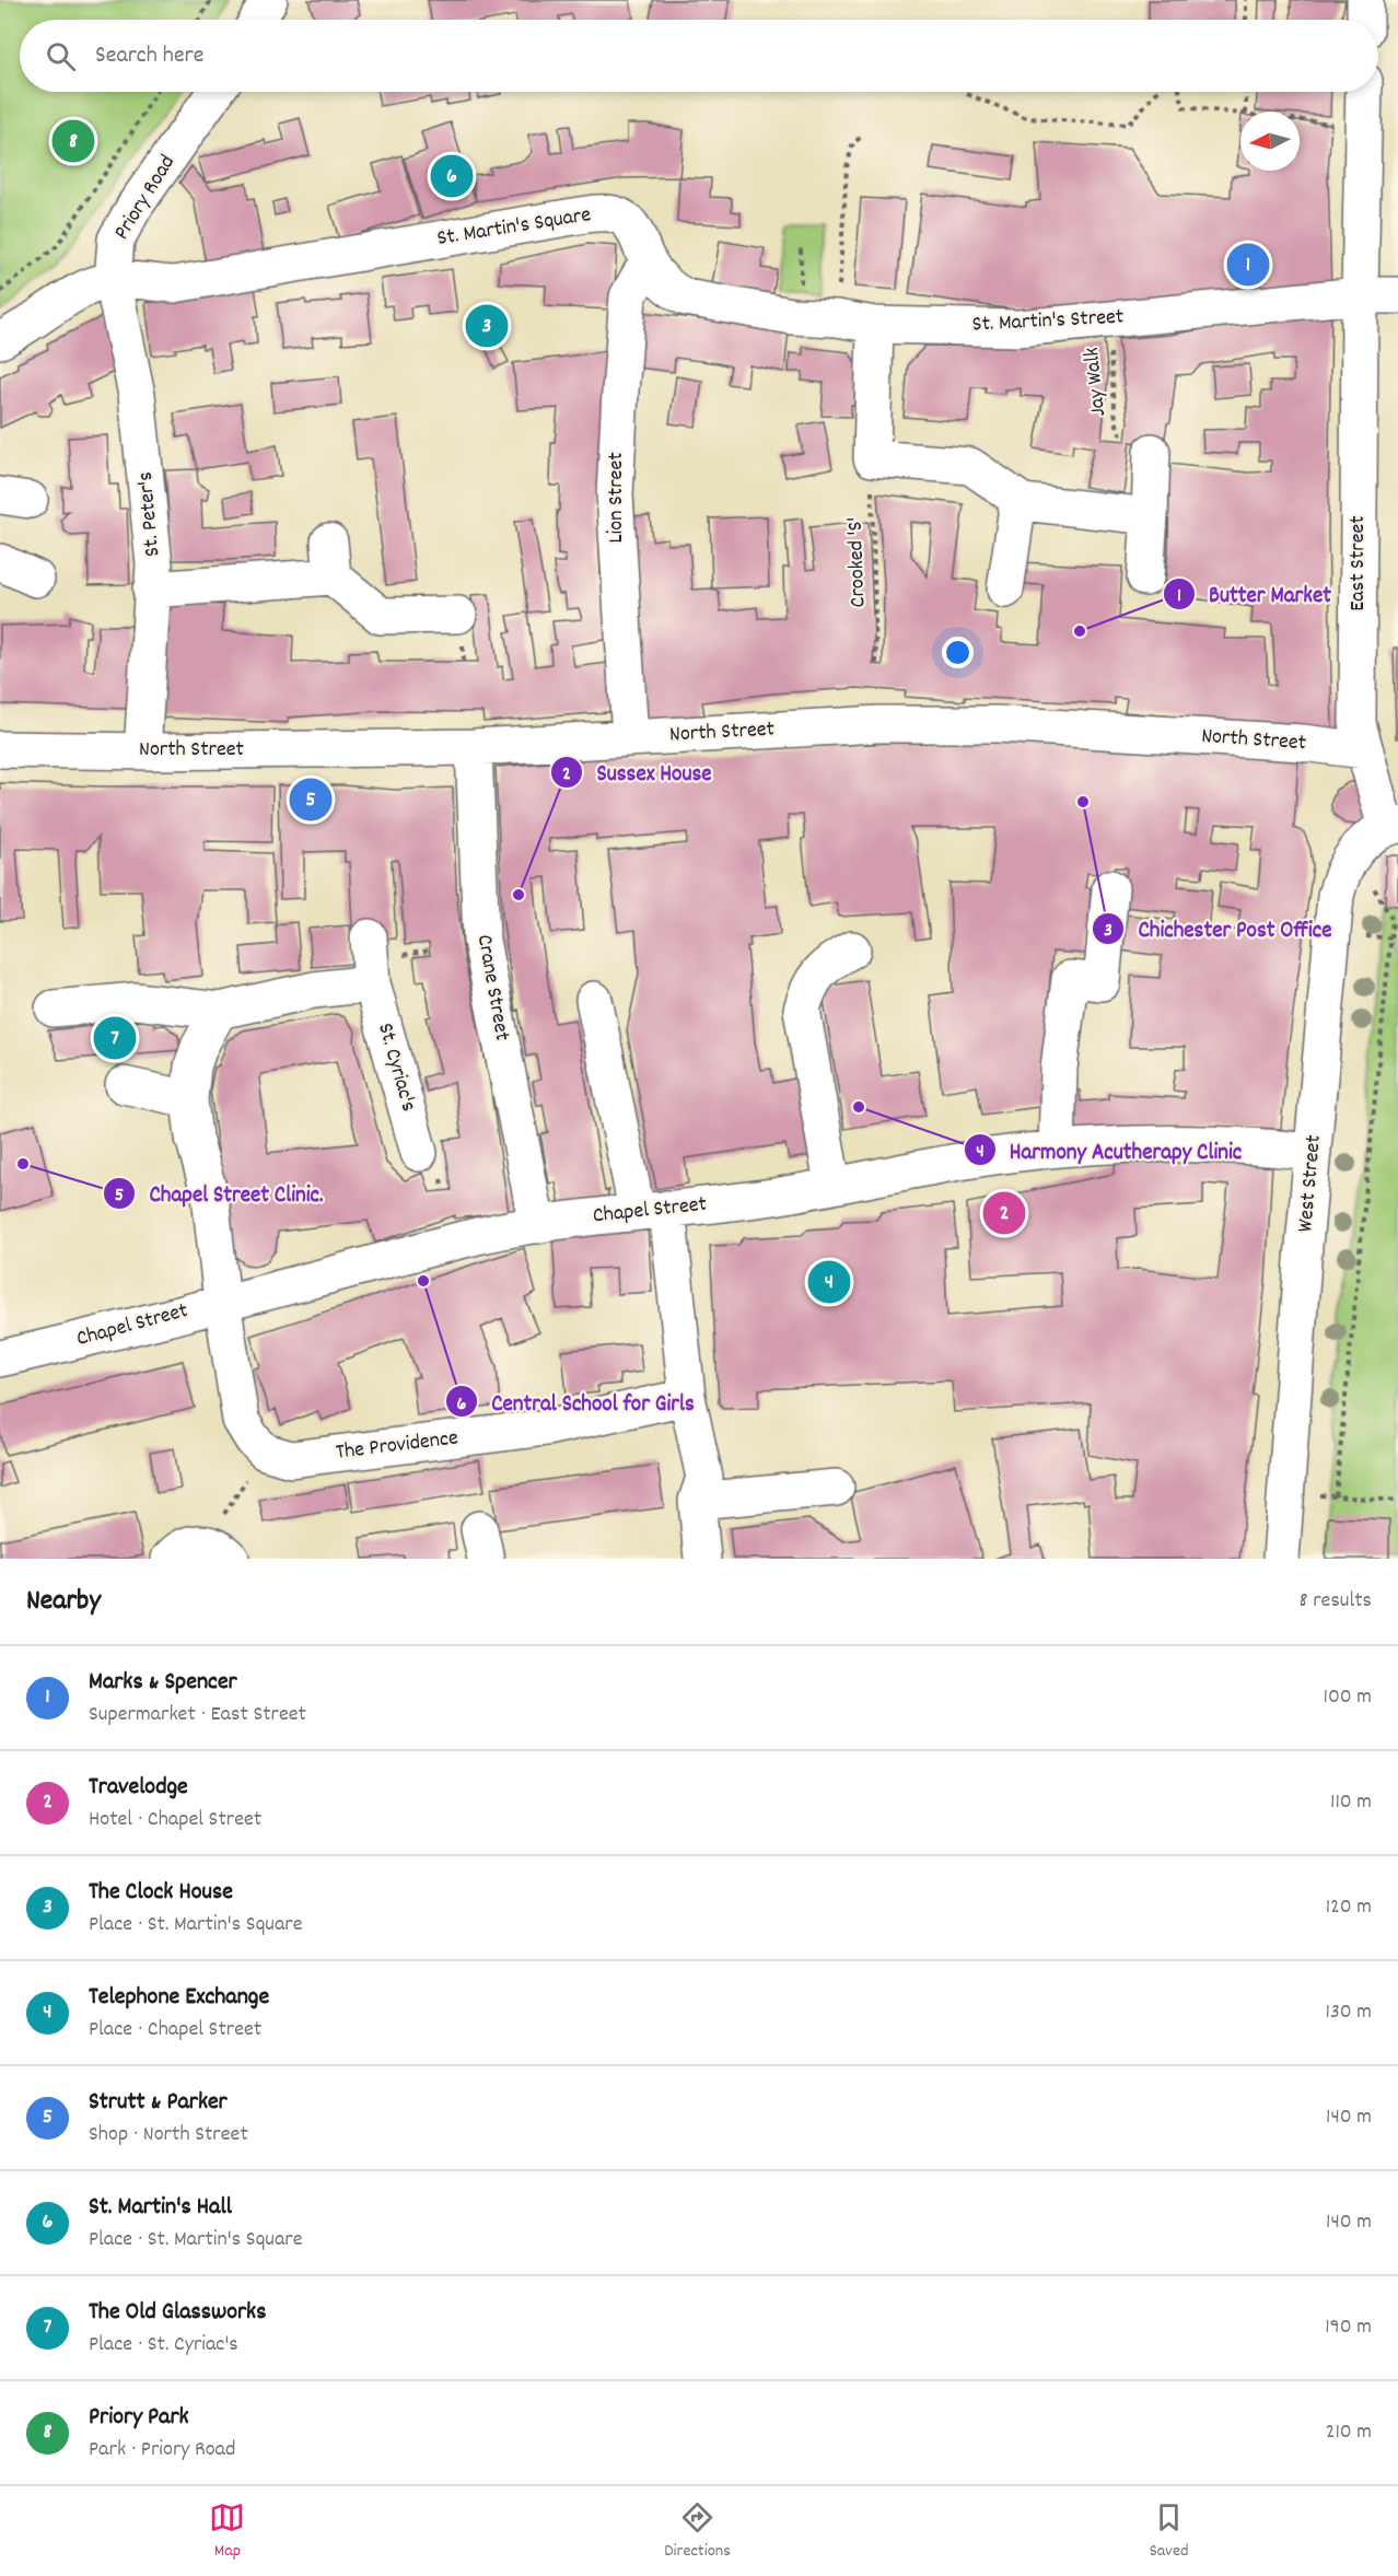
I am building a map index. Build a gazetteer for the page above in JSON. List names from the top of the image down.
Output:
{
  "streets": {
    "street": [
      "Priory Road",
      "St. Martin's Square",
      "St. Martin's Street",
      "Lion Street",
      "St. Peter's",
      "East Street",
      "North Street",
      "Crane Street",
      "St. Cyriac's",
      "West Street",
      "Chapel Street",
      "The Providence"
    ],
    "path": ["Jay Walk", "Crooked 'S'"]
  },
  "crossings": [
    ["Priory Road", "St. Martin's Square"],
    ["Priory Road", "St. Peter's"],
    ["St. Martin's Square", "St. Martin's Street"],
    ["St. Martin's Square", "Lion Street"],
    ["St. Martin's Square", "St. Peter's"],
    ["St. Martin's Street", "Jay Walk"],
    ["St. Martin's Street", "East Street"],
    ["Lion Street", "North Street"],
    ["St. Peter's", "North Street"],
    ["East Street", "North Street"],
    ["East Street", "West Street"],
    ["North Street", "Crane Street"],
    ["Crane Street", "Chapel Street"],
    ["West Street", "Chapel Street"]
  ],
  "places": [
    "Butter Market",
    "Chichester Post Office",
    "Sussex House",
    "Harmony Acutherapy Clinic",
    "Chapel Street Clinic.",
    "Central School for Girls"
  ],
  "north": "left",
  "page": {
    "search": "Search here",
    "pins": [
      "8",
      "6",
      "1",
      "3",
      "5",
      "7",
      "2",
      "4"
    ],
    "heading": ["Nearby", "8 results"],
    "list": [
      {
        "mark": "1",
        "name": "Marks & Spencer",
        "note": "Supermarket · East Street",
        "value": "100 m"
      },
      {
        "mark": "2",
        "name": "Travelodge",
        "note": "Hotel · Chapel Street",
        "value": "110 m"
      },
      {
        "mark": "3",
        "name": "The Clock House",
        "note": "Place · St. Martin's Square",
        "value": "120 m"
      },
      {
        "mark": "4",
        "name": "Telephone Exchange",
        "note": "Place · Chapel Street",
        "value": "130 m"
      },
      {
        "mark": "5",
        "name": "Strutt & Parker",
        "note": "Shop · North Street",
        "value": "140 m"
      },
      {
        "mark": "6",
        "name": "St. Martin's Hall",
        "note": "Place · St. Martin's Square",
        "value": "140 m"
      },
      {
        "mark": "7",
        "name": "The Old Glassworks",
        "note": "Place · St. Cyriac's",
        "value": "190 m"
      },
      {
        "mark": "8",
        "name": "Priory Park",
        "note": "Park · Priory Road",
        "value": "210 m"
      }
    ],
    "nav": ["Map", "Directions", "Saved"]
  }
}
